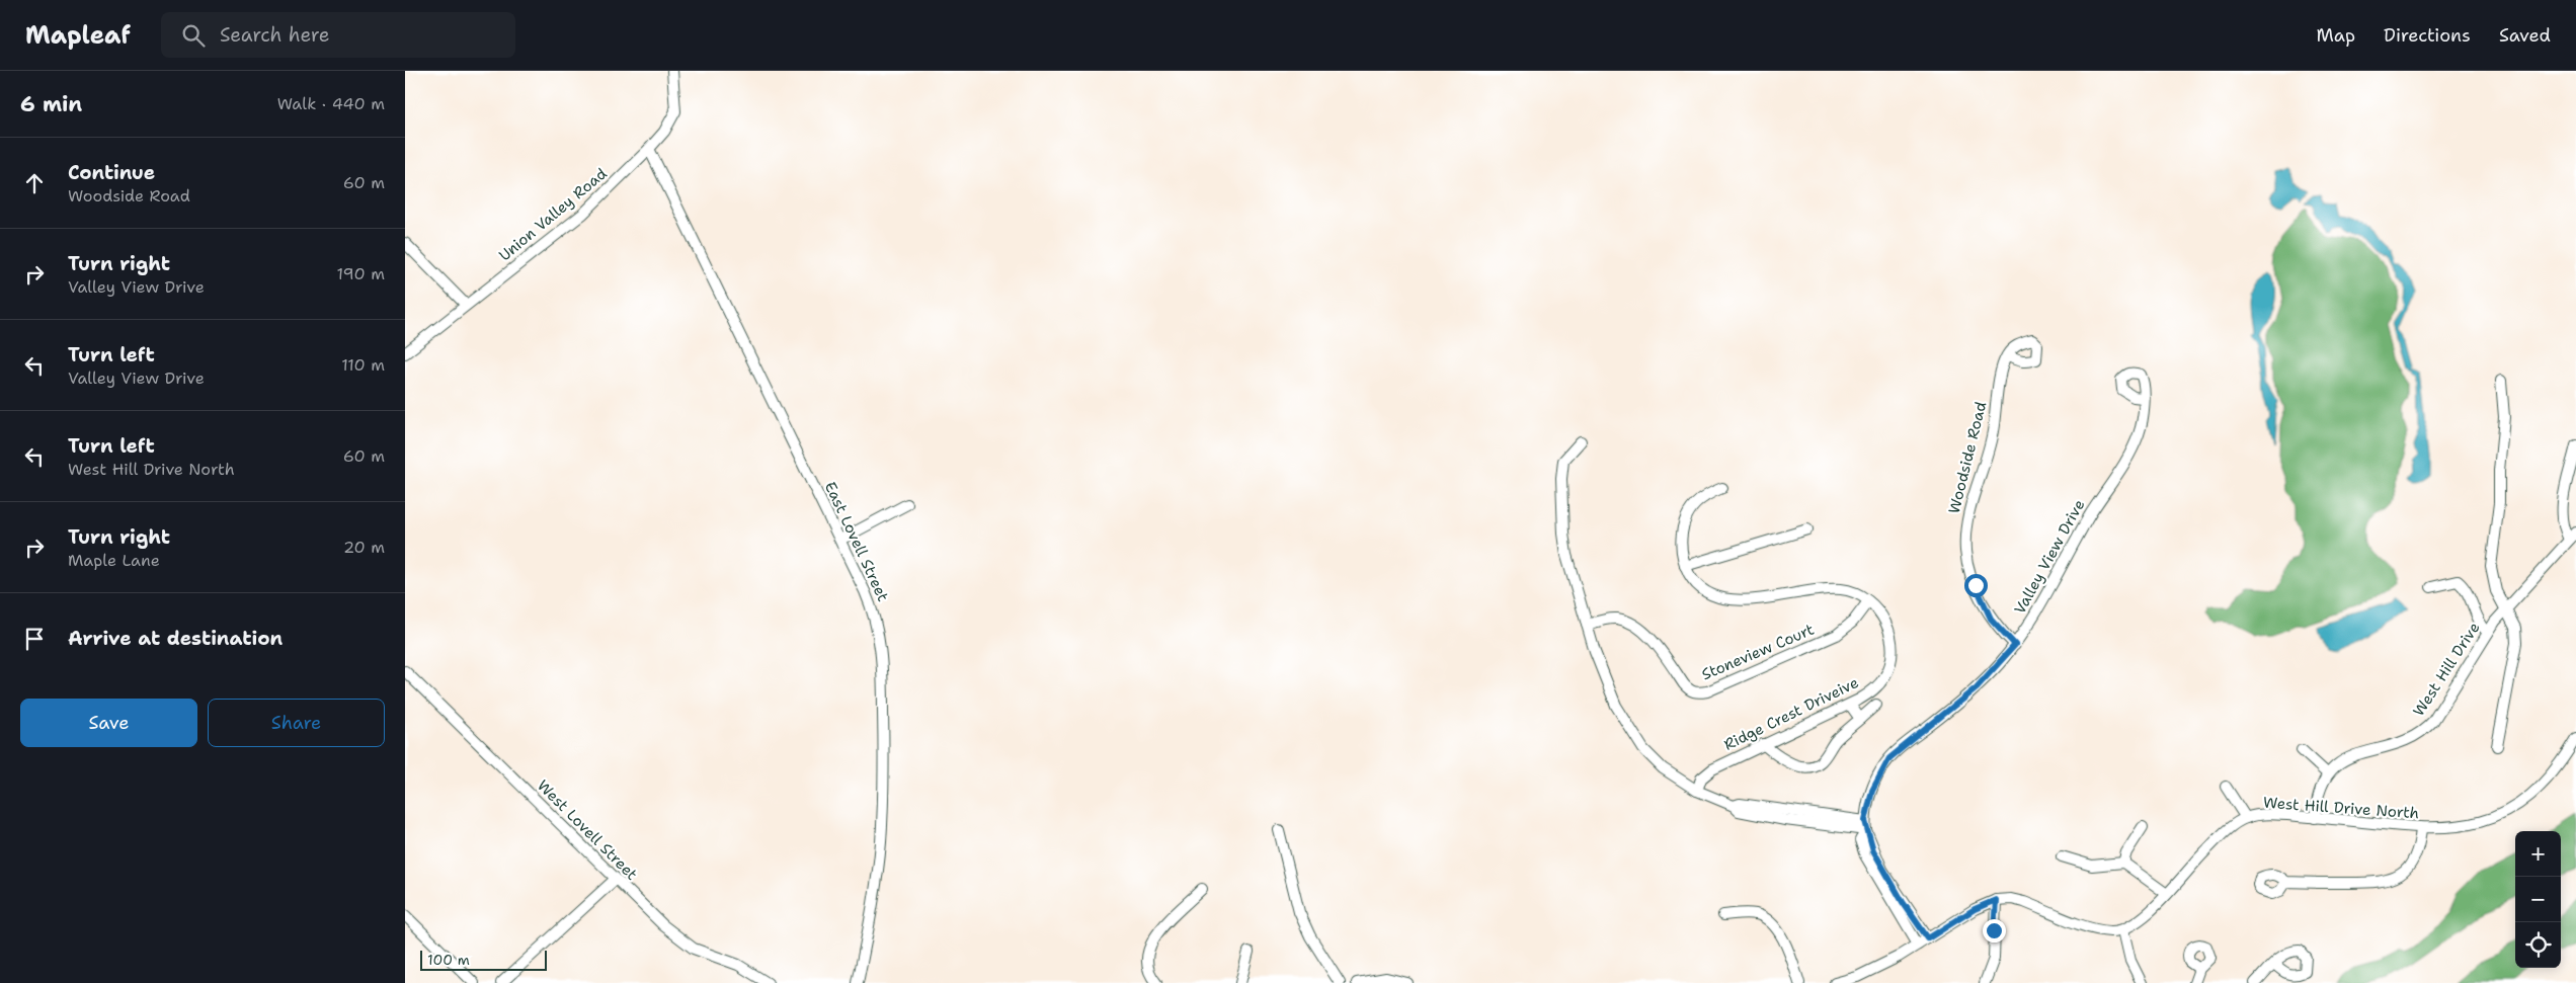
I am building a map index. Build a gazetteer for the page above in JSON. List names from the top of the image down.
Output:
{
  "streets": {
    "street": [
      "Union Valley Road",
      "Woodside Road",
      "East Lovell Street",
      "Valley View Drive",
      "Stoneview Court",
      "West Hill Drive",
      "Ridge Crest Driveive",
      "West Hill Drive North",
      "West Lovell Street"
    ]
  },
  "crossings": [
    ["Union Valley Road", "East Lovell Street"],
    ["Woodside Road", "Valley View Drive"],
    ["Stoneview Court", "Ridge Crest Driveive"]
  ],
  "scale_bar": "100 m",
  "page": {
    "header": "Mapleaf",
    "search": "Search here",
    "nav": ["Map", "Directions", "Saved"],
    "heading": ["6 min", "Walk · 440 m"],
    "list": [
      ["Continue", "Woodside Road", "60 m"],
      ["Turn right", "Valley View Drive", "190 m"],
      ["Turn left", "Valley View Drive", "110 m"],
      ["Turn left", "West Hill Drive North", "60 m"],
      ["Turn right", "Maple Lane", "20 m"],
      "Arrive at destination"
    ],
    "buttons": ["Save", "Share"],
    "map_buttons": ["+", "−"],
    "scale": "100 m"
  }
}
